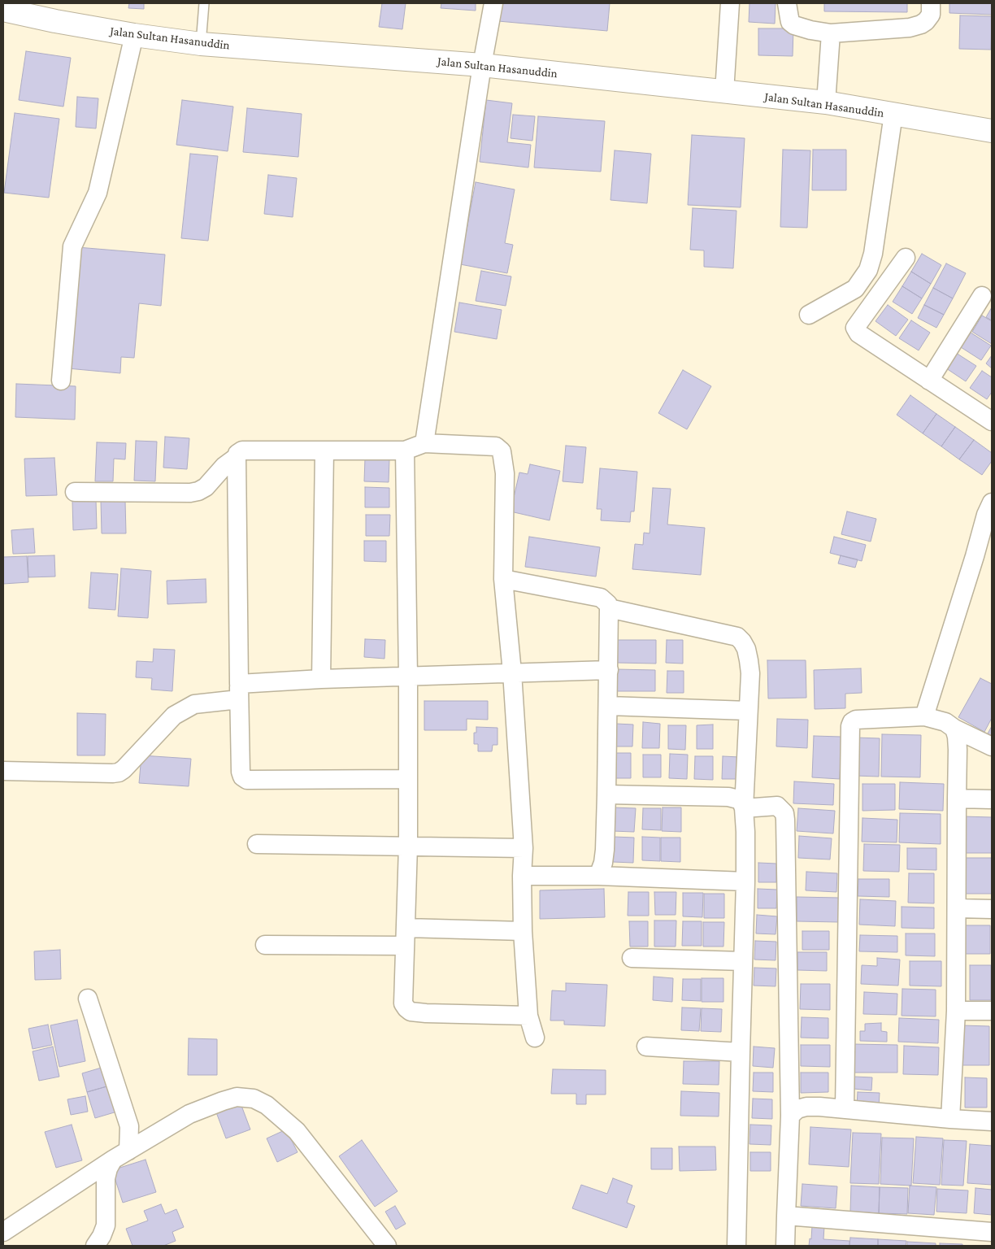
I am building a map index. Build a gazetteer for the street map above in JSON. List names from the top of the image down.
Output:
{
  "streets": {
    "street": ["Jalan Sultan Hasanuddin"]
  }
}
